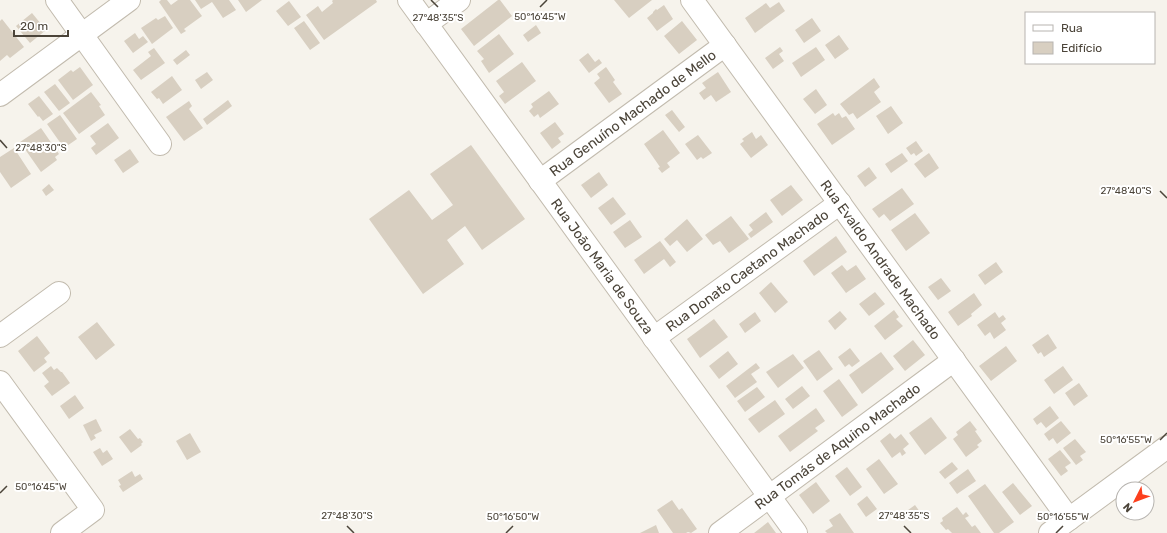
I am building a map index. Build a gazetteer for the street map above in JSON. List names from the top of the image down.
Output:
{
  "streets": {
    "street": [
      "Rua Genuíno Machado de Mello",
      "Rua Evaldo Andrade Machado",
      "Rua João Maria de Souza",
      "Rua Donato Caetano Machado",
      "Rua Tomás de Aquino Machado"
    ]
  },
  "crossings": [
    ["Rua Genuíno Machado de Mello", "Rua Evaldo Andrade Machado"],
    ["Rua Genuíno Machado de Mello", "Rua João Maria de Souza"],
    ["Rua Evaldo Andrade Machado", "Rua Donato Caetano Machado"],
    ["Rua Evaldo Andrade Machado", "Rua Tomás de Aquino Machado"],
    ["Rua João Maria de Souza", "Rua Donato Caetano Machado"],
    ["Rua João Maria de Souza", "Rua Tomás de Aquino Machado"]
  ],
  "legend": ["Rua", "Edifício"],
  "scale_bar": "20 m",
  "north": "bottom left",
  "coordinates": [
    "50°16'45\"W",
    "27°48'35\"S",
    "27°48'30\"S",
    "27°48'40\"S",
    "50°16'55\"W",
    "50°16'50\"W"
  ]
}
